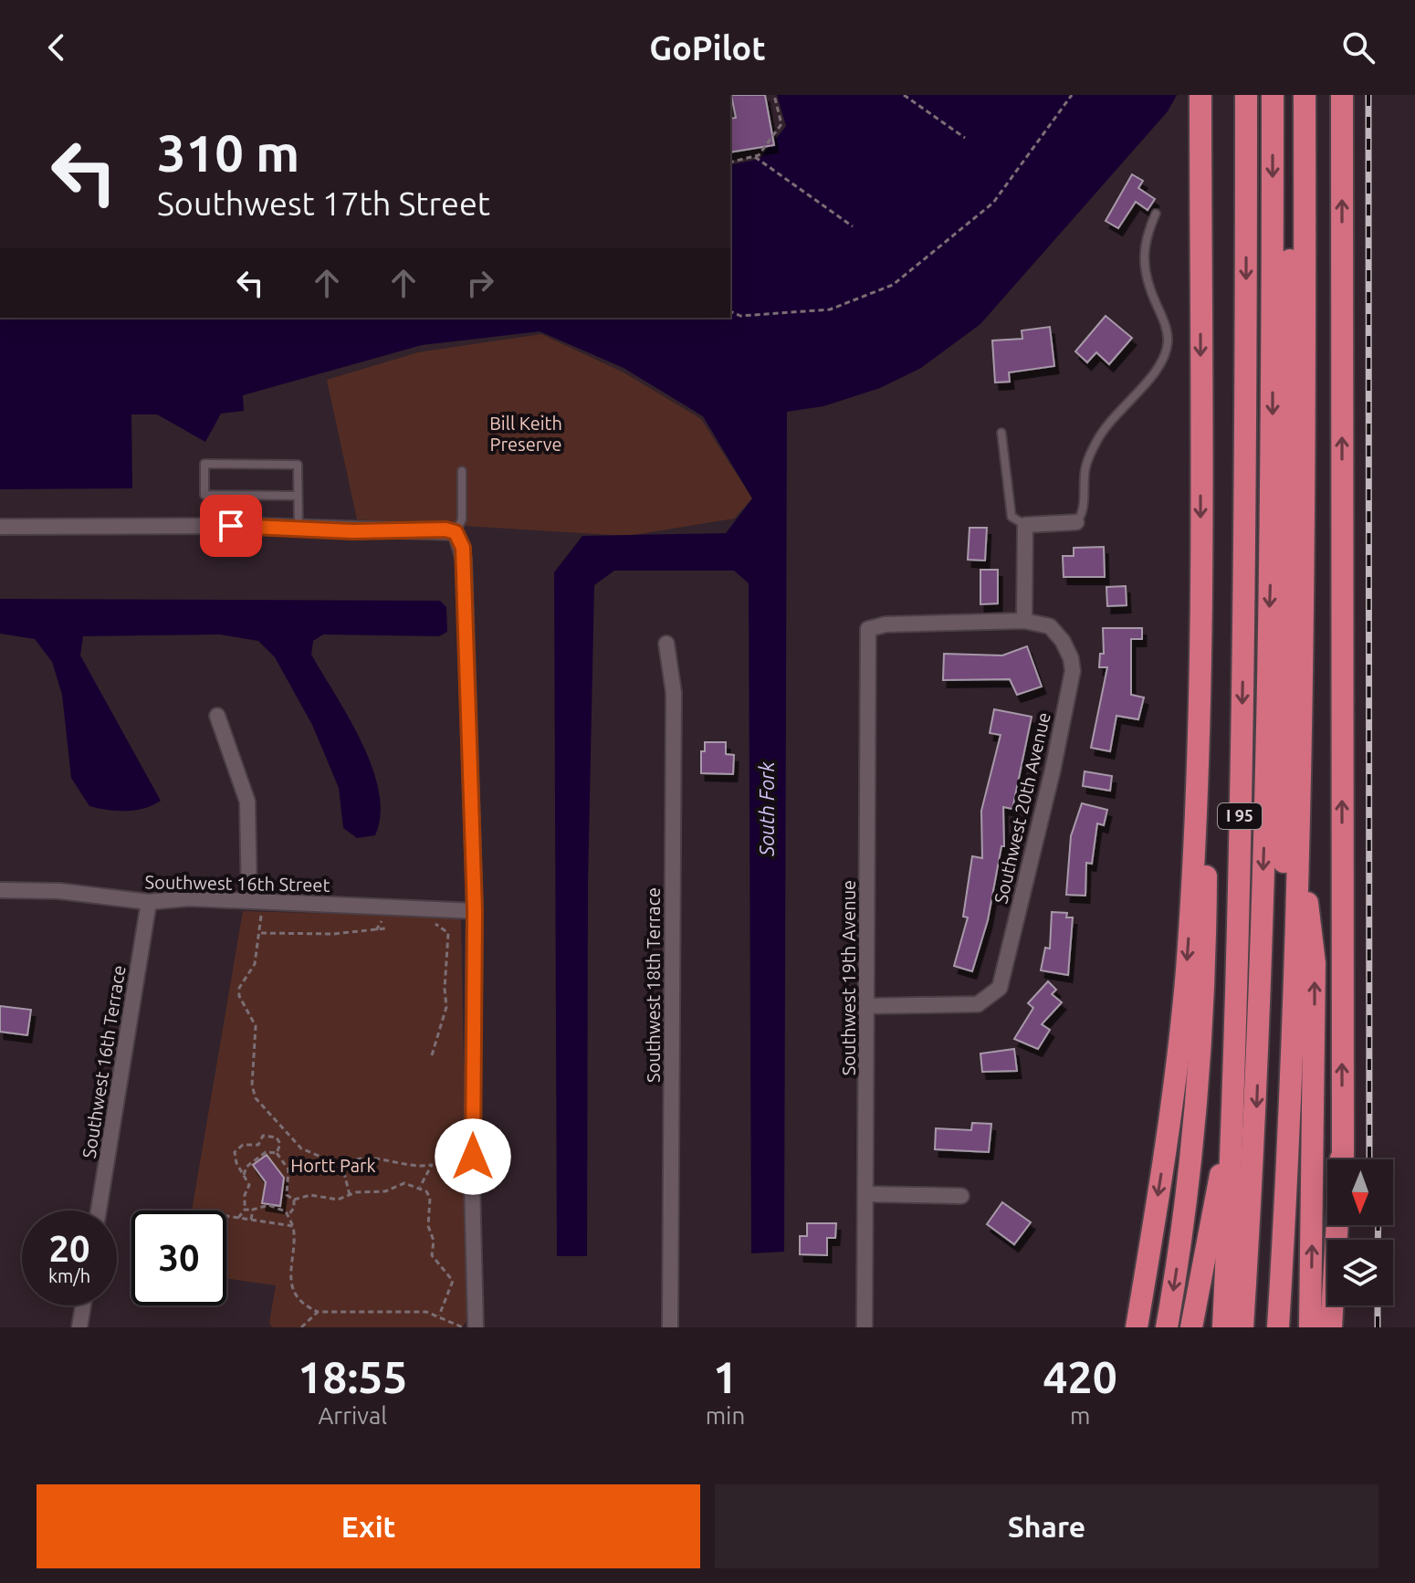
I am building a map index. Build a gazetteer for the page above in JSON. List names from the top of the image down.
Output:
{
  "streets": {
    "highway": ["I 95"],
    "street": [
      "Southwest 20th Avenue",
      "Southwest 16th Street",
      "Southwest 19th Avenue",
      "Southwest 18th Terrace",
      "Southwest 16th Terrace"
    ]
  },
  "crossings": [
    ["Southwest 20th Avenue", "Southwest 19th Avenue"],
    ["Southwest 16th Street", "Southwest 16th Terrace"]
  ],
  "water": ["South Fork"],
  "parks": ["Bill Keith Preserve", "Hortt Park"],
  "north": "bottom",
  "page": {
    "header": "GoPilot",
    "turn": ["310 m", "Southwest 17th Street"],
    "speed": "20 km/h",
    "limit": "30",
    "eta": [
      "18:55",
      "Arrival",
      "1",
      "min",
      "420",
      "m"
    ],
    "buttons": ["Exit", "Share"]
  }
}
